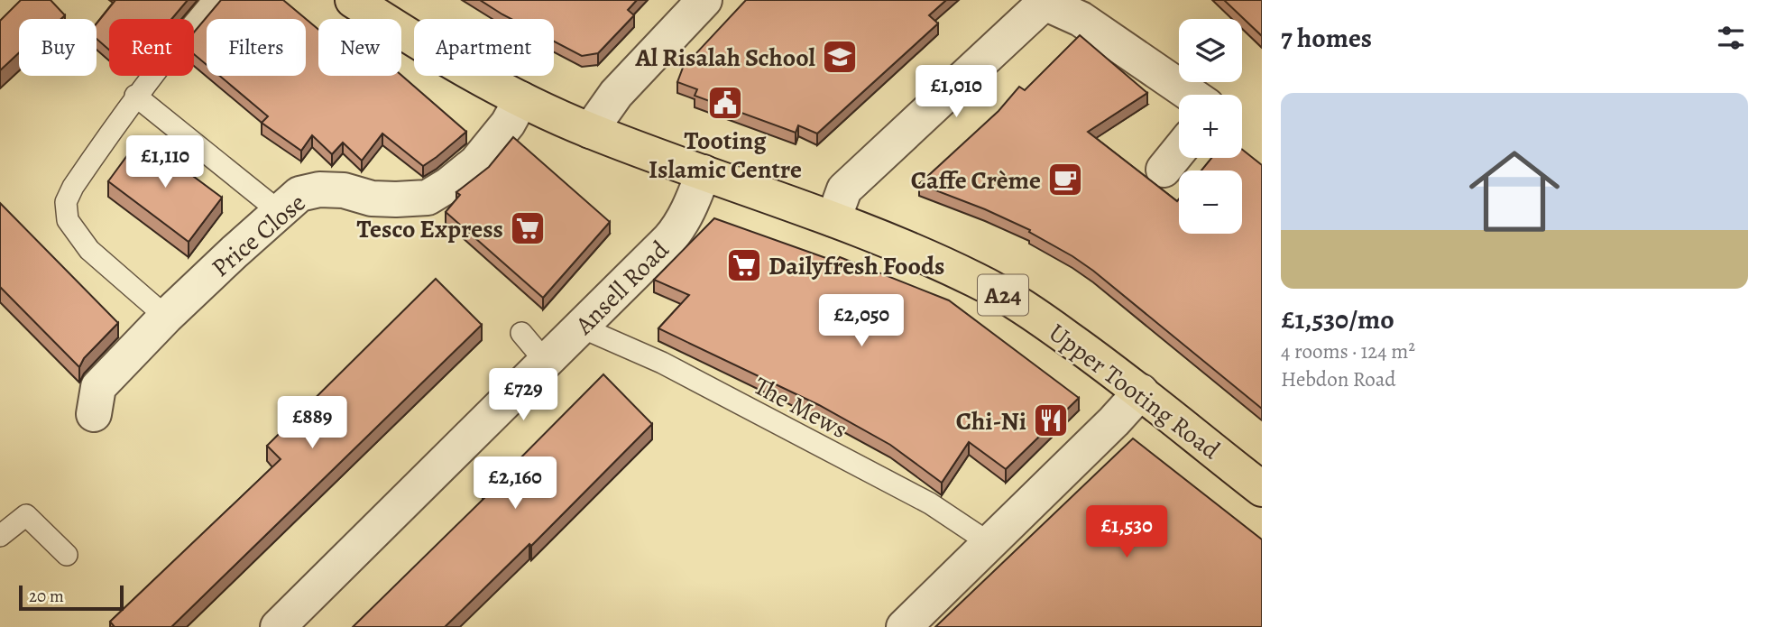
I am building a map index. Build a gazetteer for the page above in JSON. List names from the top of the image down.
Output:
{
  "streets": {
    "highway": ["A24", "Upper Tooting Road"],
    "street": ["Price Close", "Ansell Road"],
    "lane": ["The Mews"]
  },
  "crossings": [
    ["Price Close", "Upper Tooting Road"],
    ["Ansell Road", "Upper Tooting Road"],
    ["Ansell Road", "The Mews"]
  ],
  "places": {
    "school or university": ["Al Risalah School"],
    "public building": ["Tooting Islamic Centre"],
    "cafe": ["Caffe Crème"],
    "supermarket": ["Tesco Express", "Dailyfresh Foods"],
    "restaurant": ["Chi-Ni"]
  },
  "scale_bar": "20 m",
  "page": {
    "heading": "7 homes",
    "map_buttons": ["+", "−"],
    "chip": [
      "Buy",
      "Rent",
      "Filters",
      "New",
      "Apartment"
    ],
    "price": [
      "£1,010",
      "£1,110",
      "£2,050",
      "£729",
      "£889",
      "£2,160",
      "£1,530"
    ],
    "list": [
      {
        "name": "£1,530/mo",
        "note": "4 rooms · 124 m² · Hebdon Road"
      }
    ],
    "scale": "20 m"
  }
}
